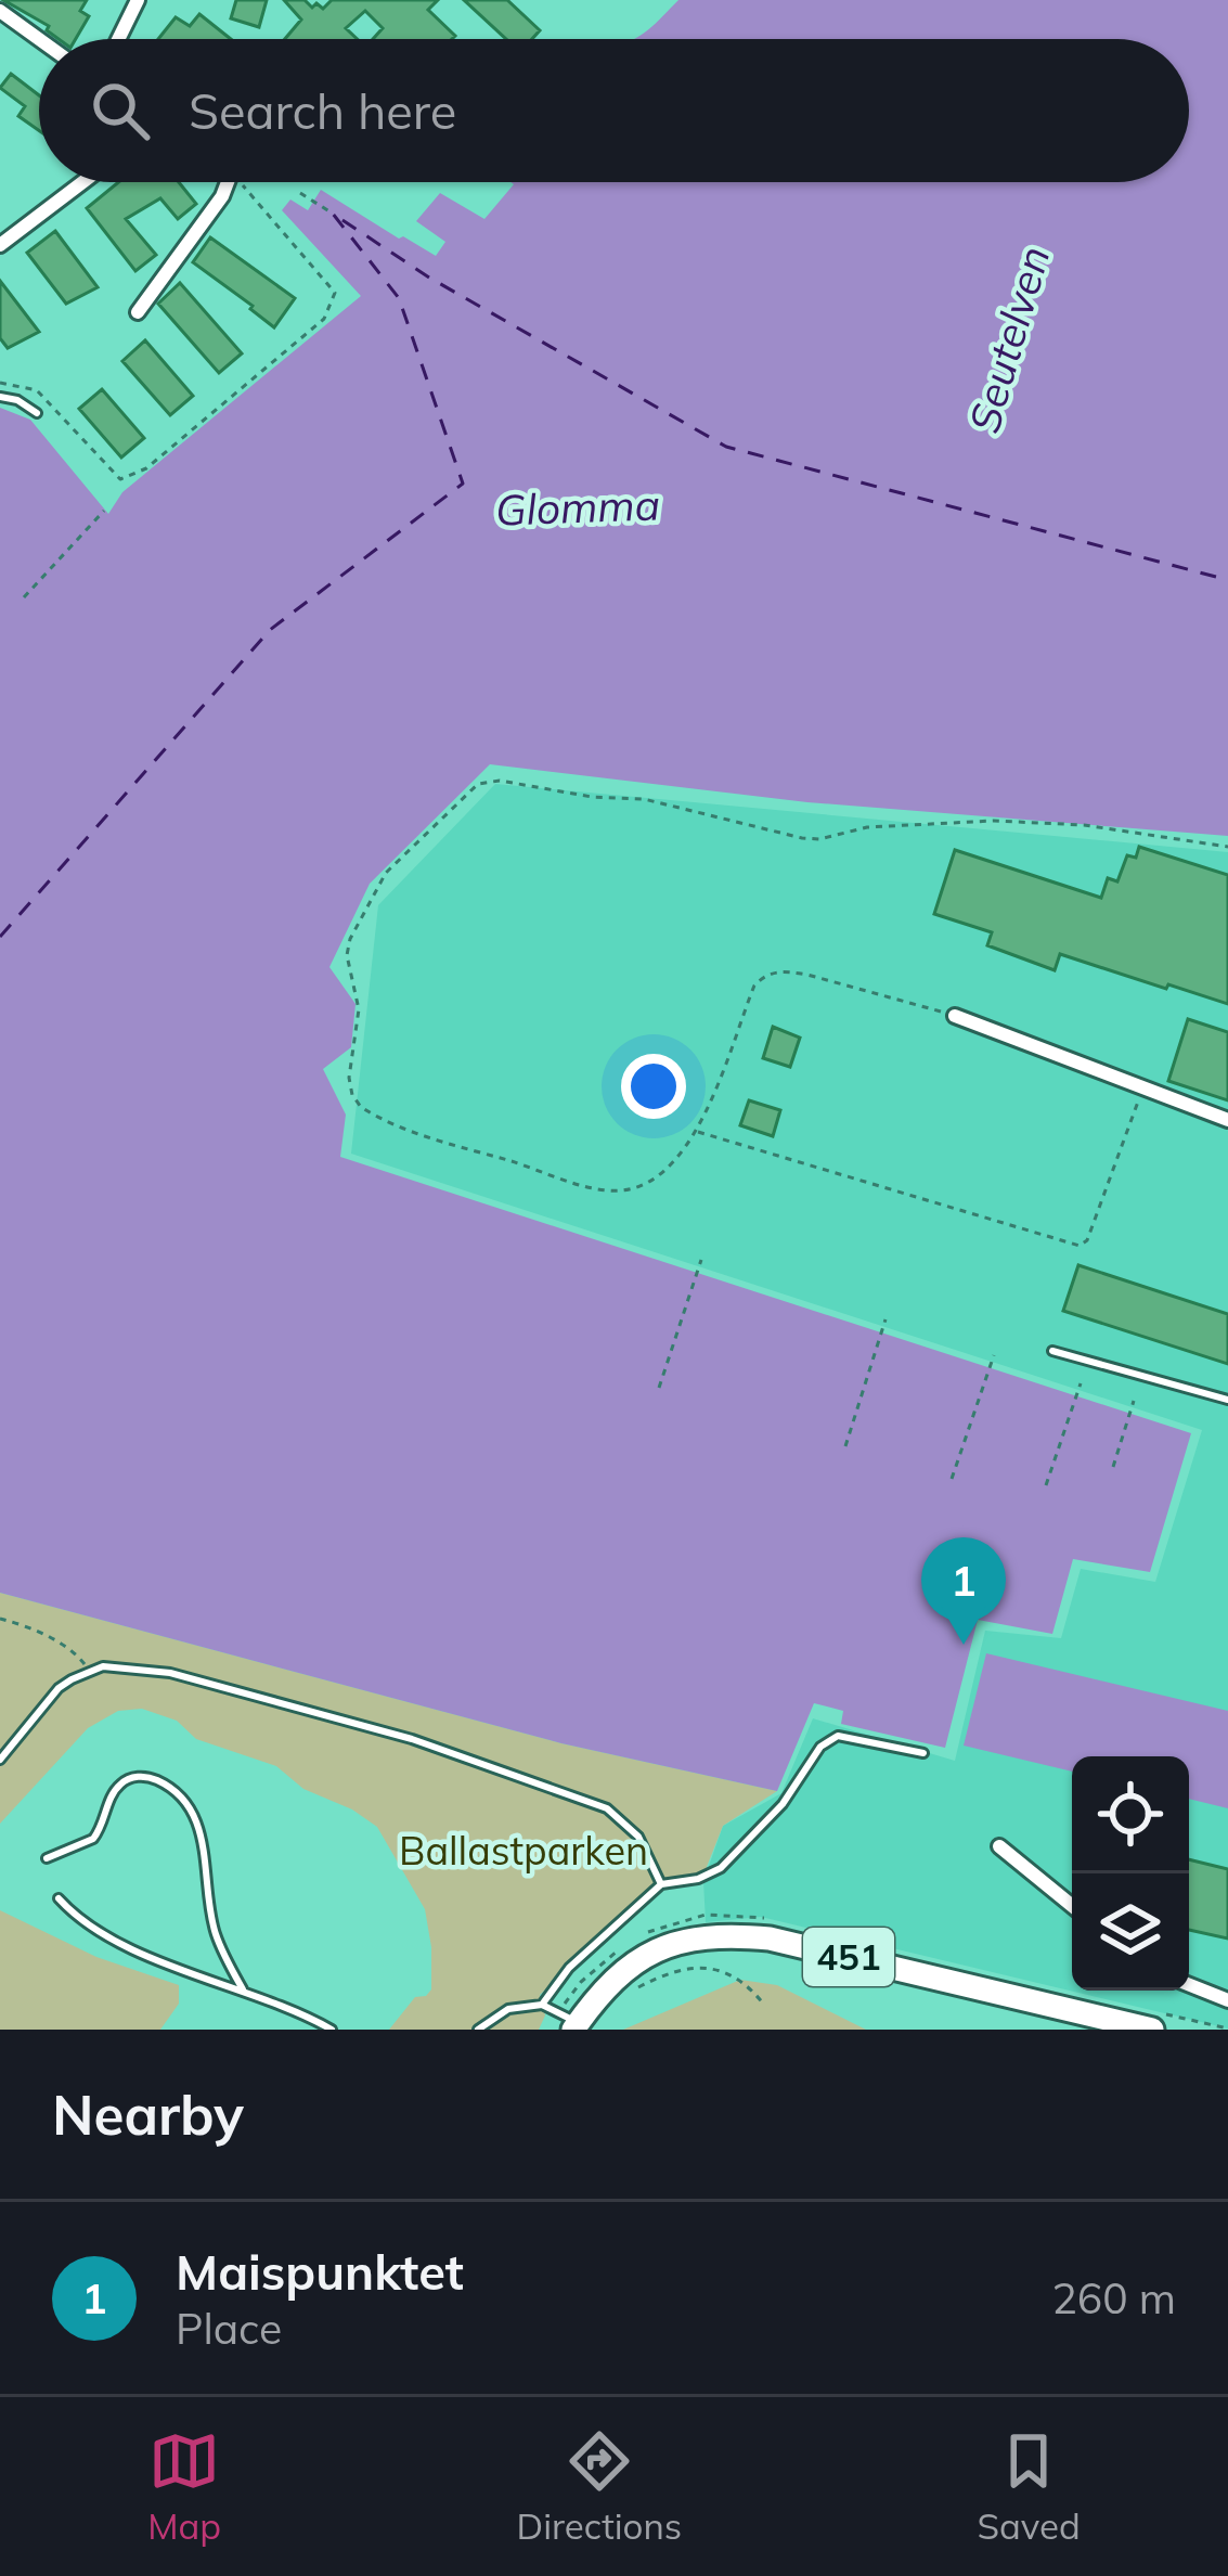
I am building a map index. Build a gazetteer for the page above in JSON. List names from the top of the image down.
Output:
{
  "streets": {
    "main road": ["451"]
  },
  "water": ["Seutelven", "Glomma"],
  "parks": ["Ballastparken"],
  "page": {
    "search": "Search here",
    "pins": "1",
    "heading": "Nearby",
    "list": [
      {
        "mark": "1",
        "name": "Maispunktet",
        "note": "Place",
        "value": "260 m"
      }
    ],
    "nav": ["Map", "Directions", "Saved"]
  }
}
